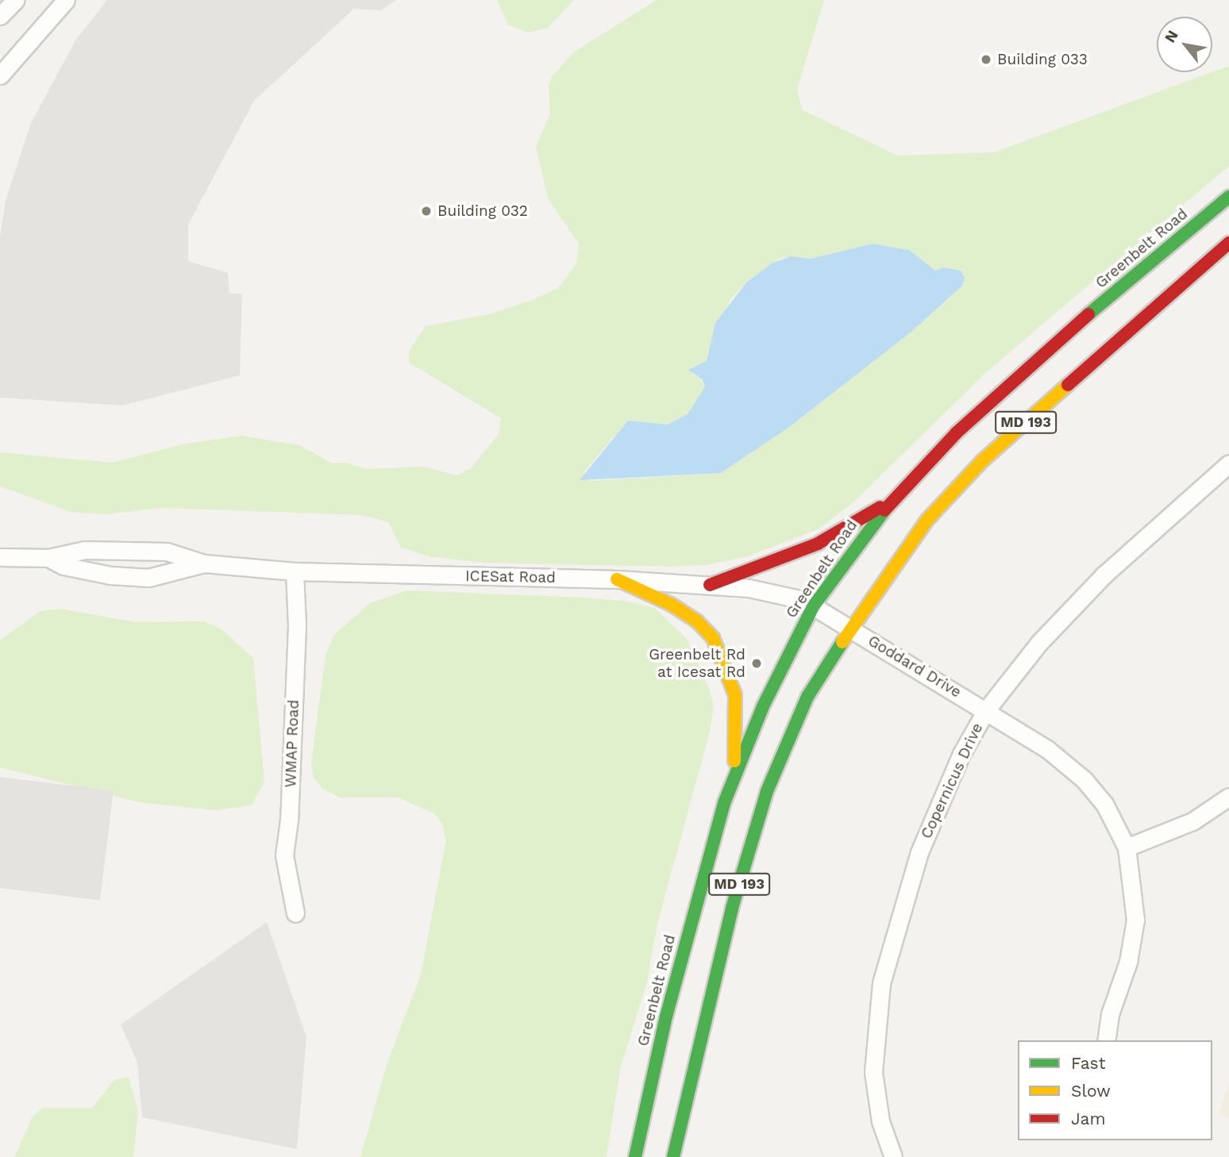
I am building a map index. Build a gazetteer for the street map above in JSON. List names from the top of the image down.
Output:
{
  "streets": {
    "main road": ["Greenbelt Road", "MD 193"],
    "street": [
      "ICESat Road",
      "Goddard Drive",
      "WMAP Road",
      "Copernicus Drive"
    ]
  },
  "crossings": [
    ["Greenbelt Road", "ICESat Road"],
    ["Greenbelt Road", "Goddard Drive"],
    ["MD 193", "Goddard Drive"],
    ["ICESat Road", "Goddard Drive"],
    ["ICESat Road", "WMAP Road"],
    ["Goddard Drive", "Copernicus Drive"]
  ],
  "places": ["Building 033", "Building 032", "Greenbelt Rd at Icesat Rd"],
  "legend": ["Fast", "Slow", "Jam"],
  "north": "top left"
}
